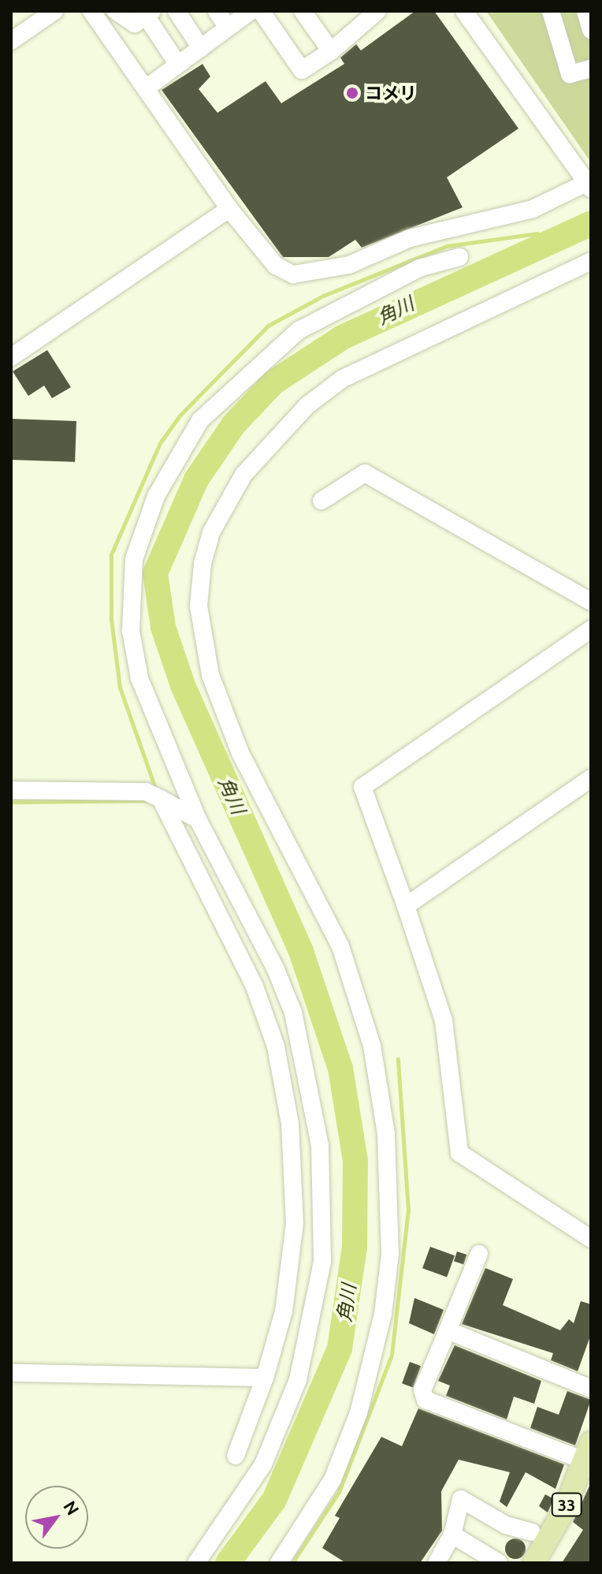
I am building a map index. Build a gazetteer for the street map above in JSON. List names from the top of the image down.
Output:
{
  "streets": {
    "main road": ["33"]
  },
  "water": ["角川"],
  "places": ["コメリ"],
  "north": "top right"
}
